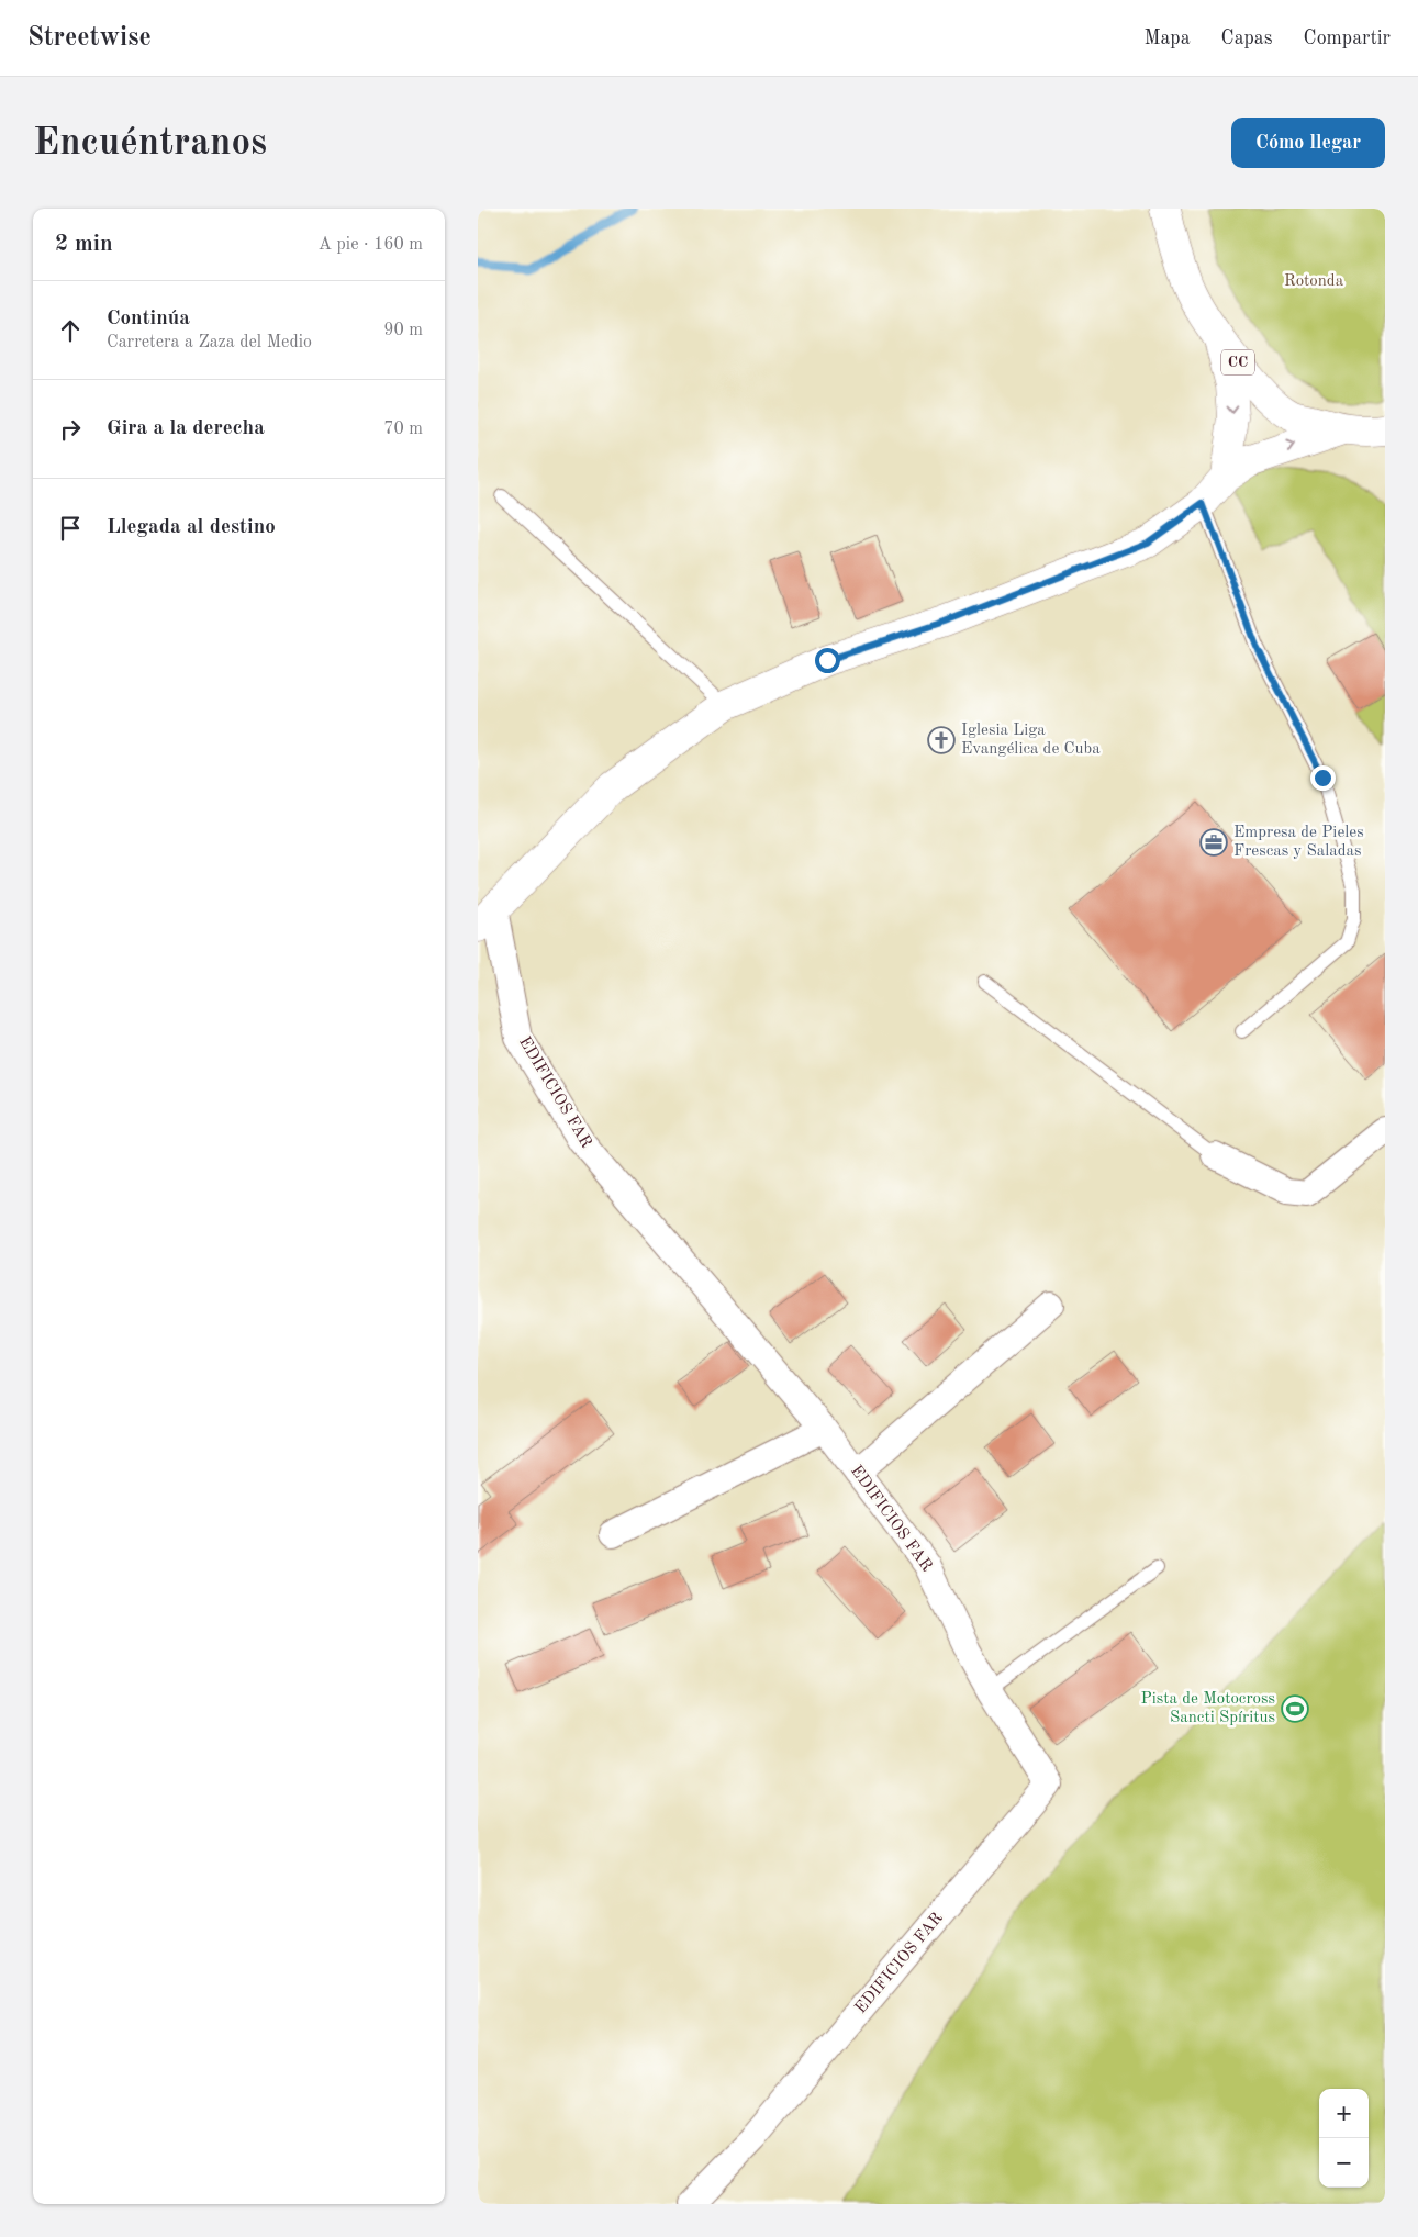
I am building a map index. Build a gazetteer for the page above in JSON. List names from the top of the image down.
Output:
{
  "streets": {
    "main road": ["CC"],
    "street": ["EDIFICIOS FAR"]
  },
  "parks": ["Rotonda"],
  "places": {
    "church": ["Iglesia Liga Evangélica de Cuba"],
    "office": ["Empresa de Pieles Frescas y Saladas"],
    "sports": ["Pista de Motocross Sancti Spíritus"]
  },
  "page": {
    "header": "Streetwise",
    "nav": ["Mapa", "Capas", "Compartir"],
    "buttons": "Cómo llegar",
    "title": "Encuéntranos",
    "heading": ["2 min", "A pie · 160 m"],
    "list": [
      ["Continúa", "Carretera a Zaza del Medio", "90 m"],
      ["Gira a la derecha", "70 m"],
      "Llegada al destino"
    ],
    "map_buttons": ["+", "−"]
  }
}
